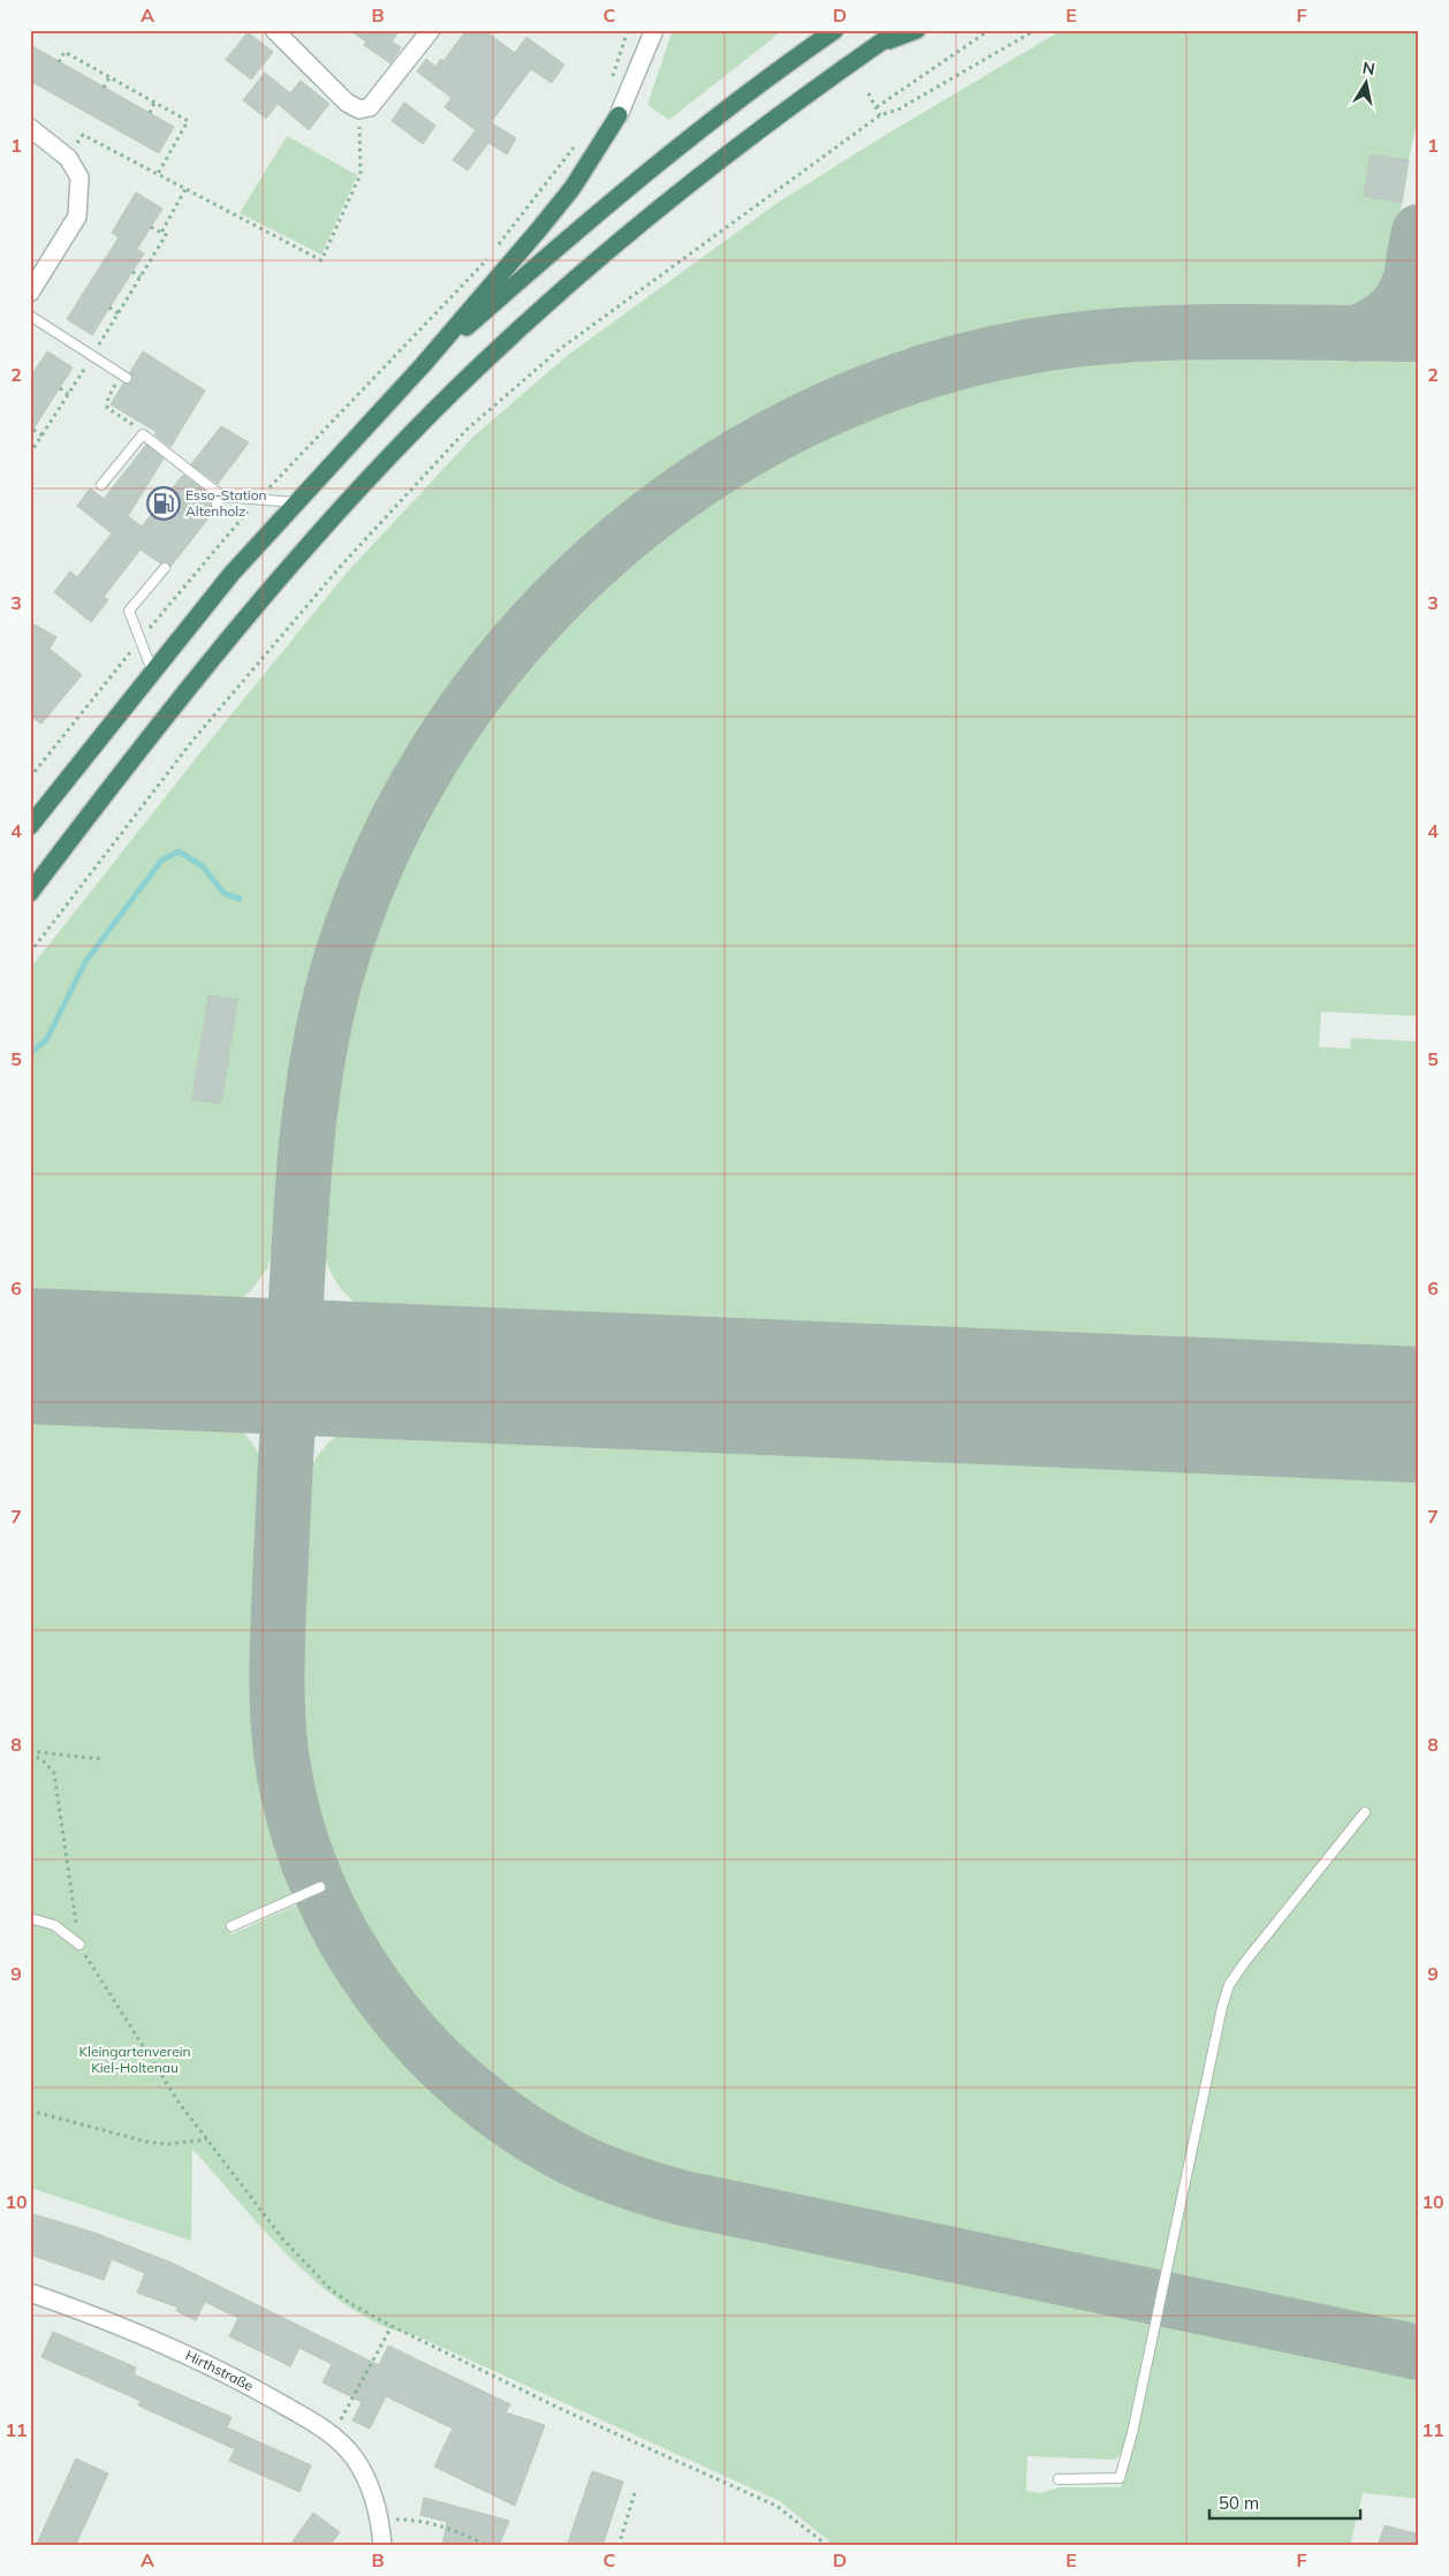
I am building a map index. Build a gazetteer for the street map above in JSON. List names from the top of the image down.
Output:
{
  "streets": {
    "street": ["Hirthstraße"]
  },
  "parks": ["Kleingartenverein Kiel-Holtenau"],
  "places": {
    "fuel station": ["Esso-Station Altenholz"]
  },
  "scale_bar": "50 m",
  "north": "top",
  "grid": {
    "columns": [
      "A",
      "B",
      "C",
      "D",
      "E",
      "F"
    ],
    "rows": [
      "1",
      "2",
      "3",
      "4",
      "5",
      "6",
      "7",
      "8",
      "9",
      "10",
      "11"
    ]
  }
}
